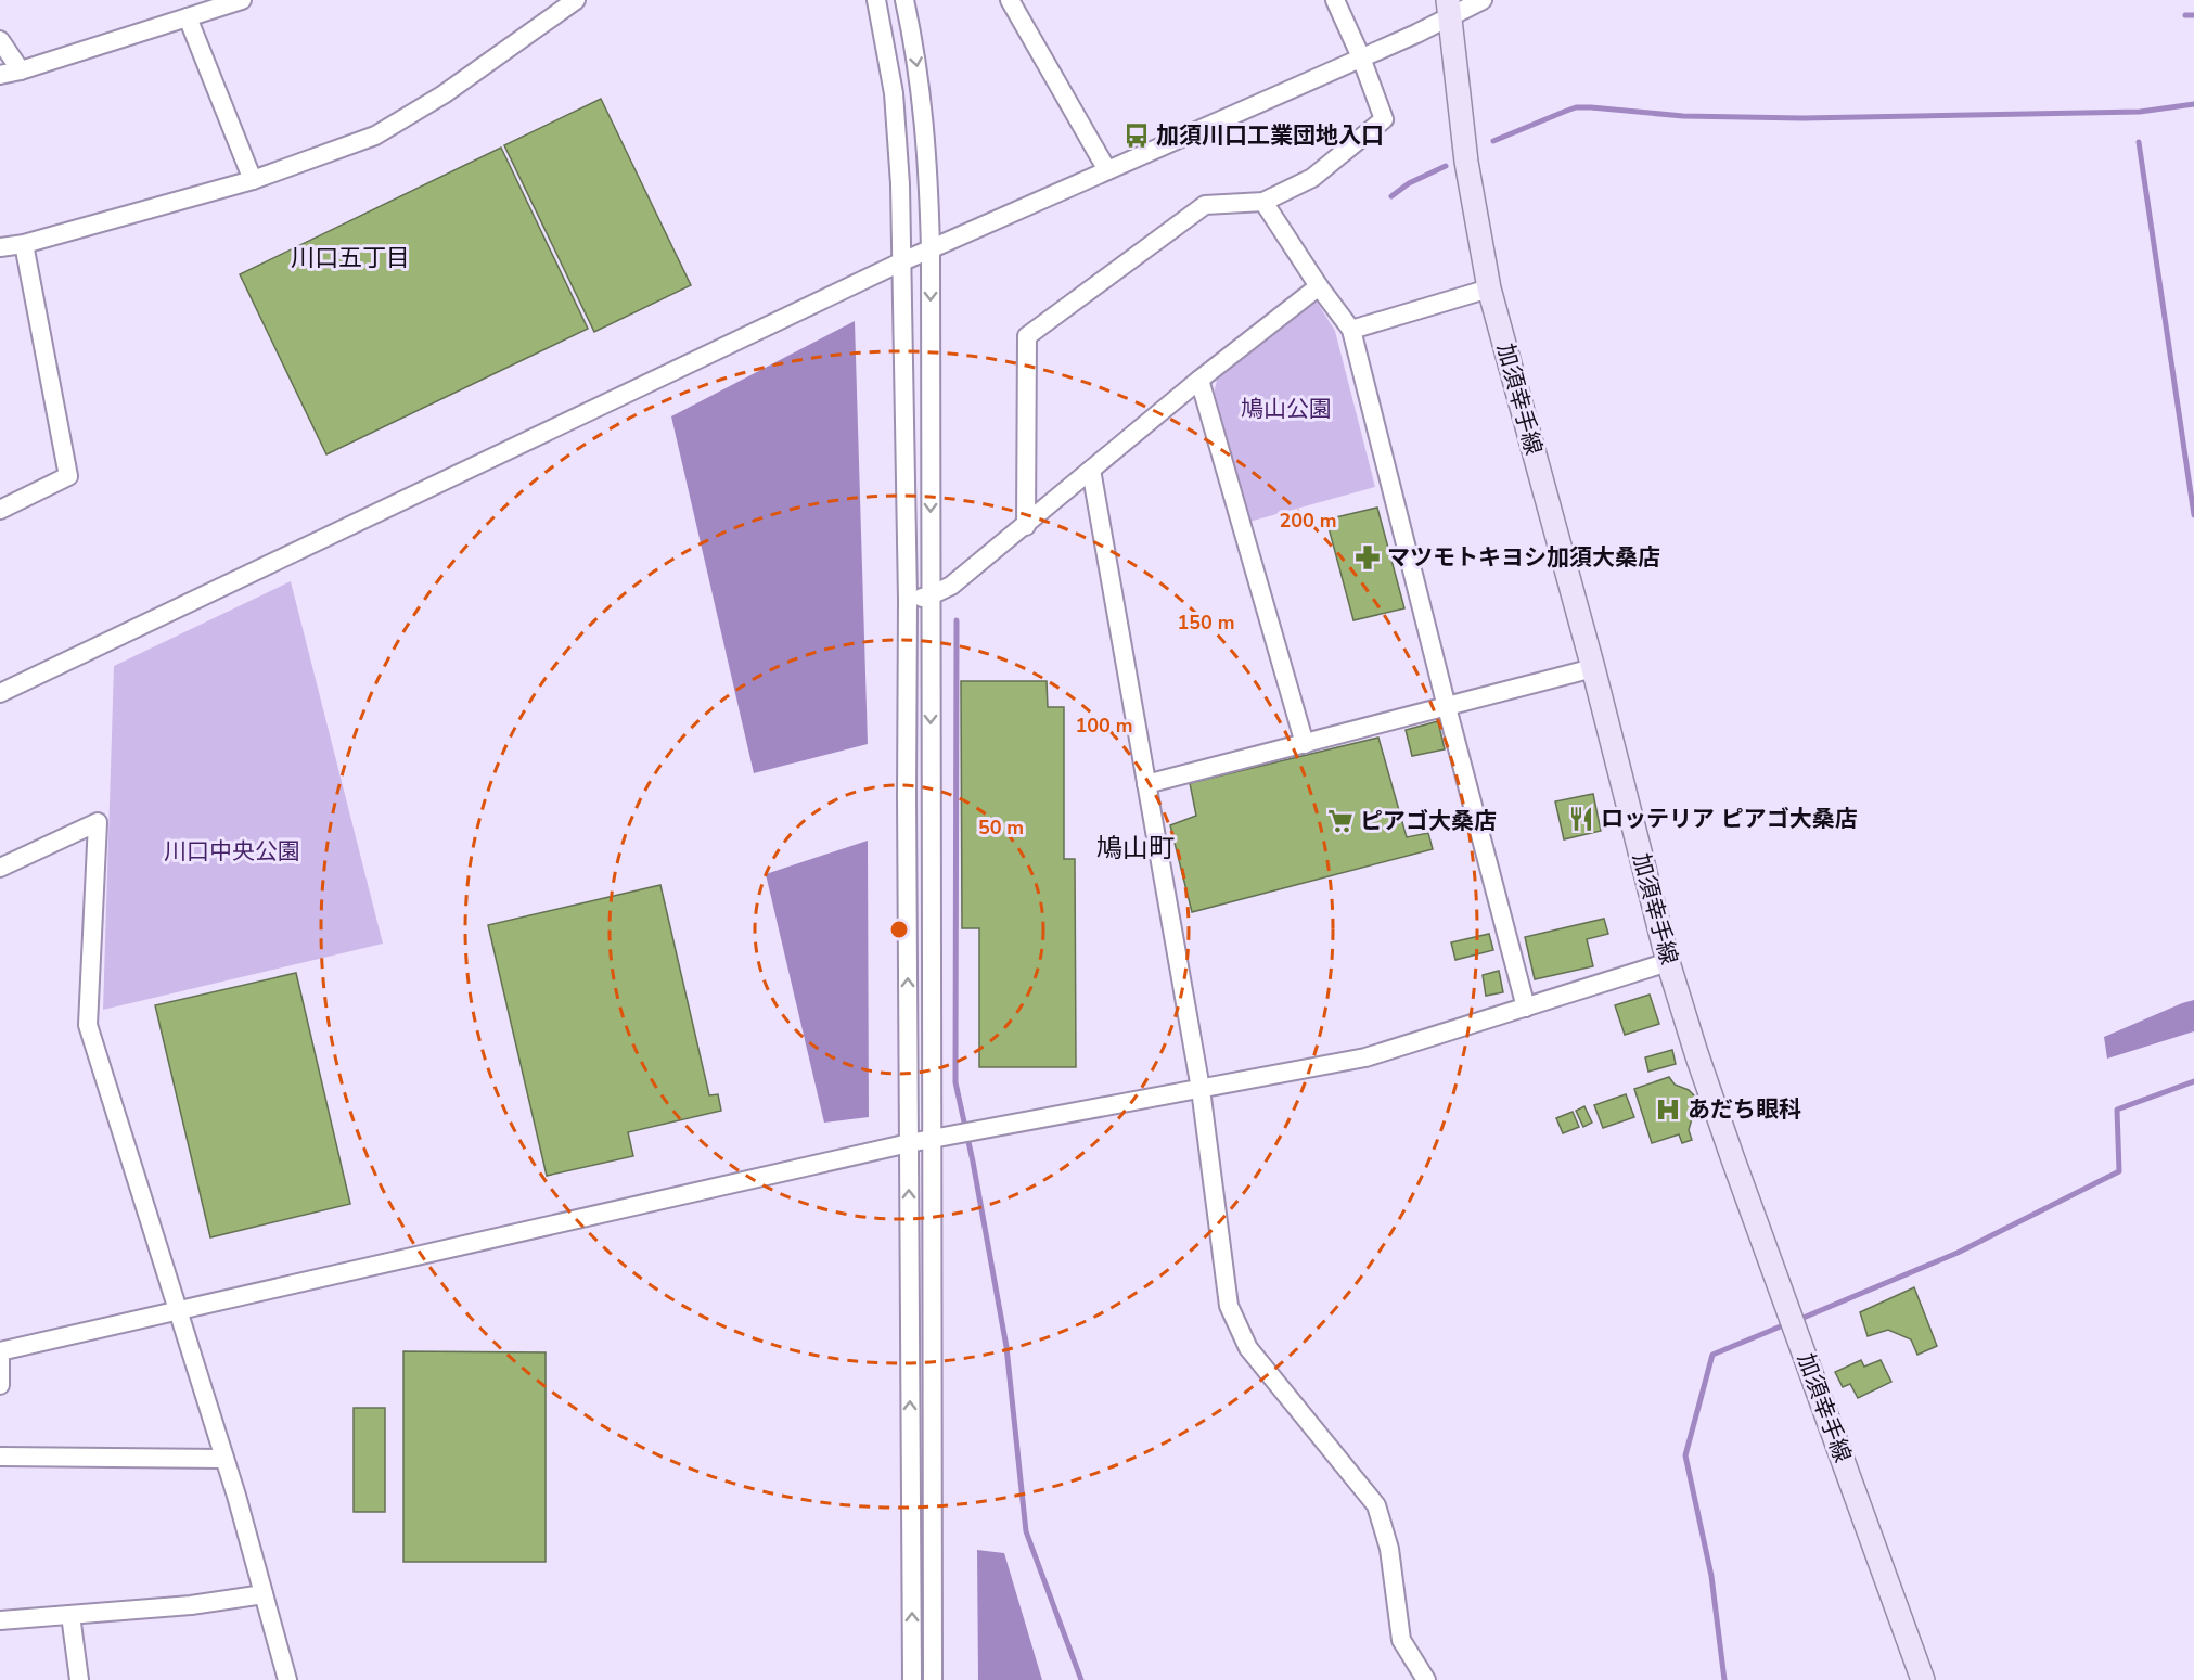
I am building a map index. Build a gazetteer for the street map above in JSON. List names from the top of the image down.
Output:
{
  "streets": {
    "main road": ["加須幸手線"]
  },
  "districts": ["川口五丁目", "鳩山町"],
  "parks": ["鳩山公園", "川口中央公園"],
  "places": {
    "bus stop": ["加須川口工業団地入口"],
    "pharmacy": ["マツモトキヨシ加須大桑店"],
    "restaurant": ["ロッテリア ピアゴ大桑店"],
    "supermarket": ["ピアゴ大桑店"],
    "hospital": ["あだち眼科"]
  },
  "rings": [
    "200 m",
    "150 m",
    "100 m",
    "50 m"
  ]
}
